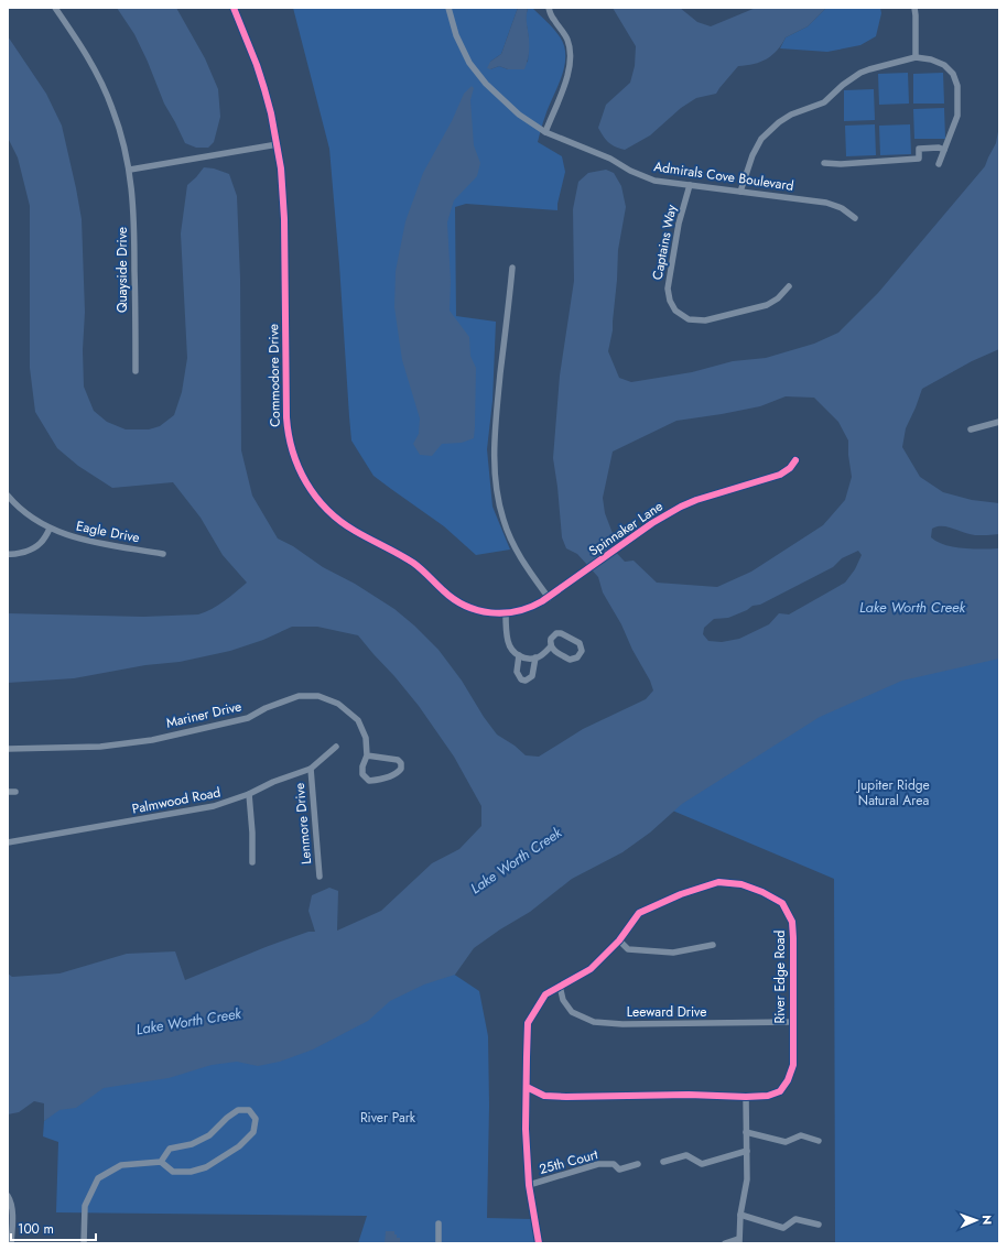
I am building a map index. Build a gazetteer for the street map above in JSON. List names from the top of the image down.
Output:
{
  "streets": {
    "street": [
      "Admirals Cove Boulevard",
      "Captains Way",
      "Quayside Drive",
      "Commodore Drive",
      "Spinnaker Lane",
      "Eagle Drive",
      "Mariner Drive",
      "Palmwood Road",
      "Lenmore Drive",
      "River Edge Road",
      "Leeward Drive",
      "25th Court"
    ]
  },
  "crossings": [
    ["Admirals Cove Boulevard", "Captains Way"],
    ["Commodore Drive", "Spinnaker Lane"],
    ["Palmwood Road", "Lenmore Drive"],
    ["River Edge Road", "Leeward Drive"],
    ["River Edge Road", "25th Court"]
  ],
  "water": ["Lake Worth Creek"],
  "parks": ["Jupiter Ridge Natural Area", "River Park"],
  "scale_bar": "100 m",
  "north": "right"
}
